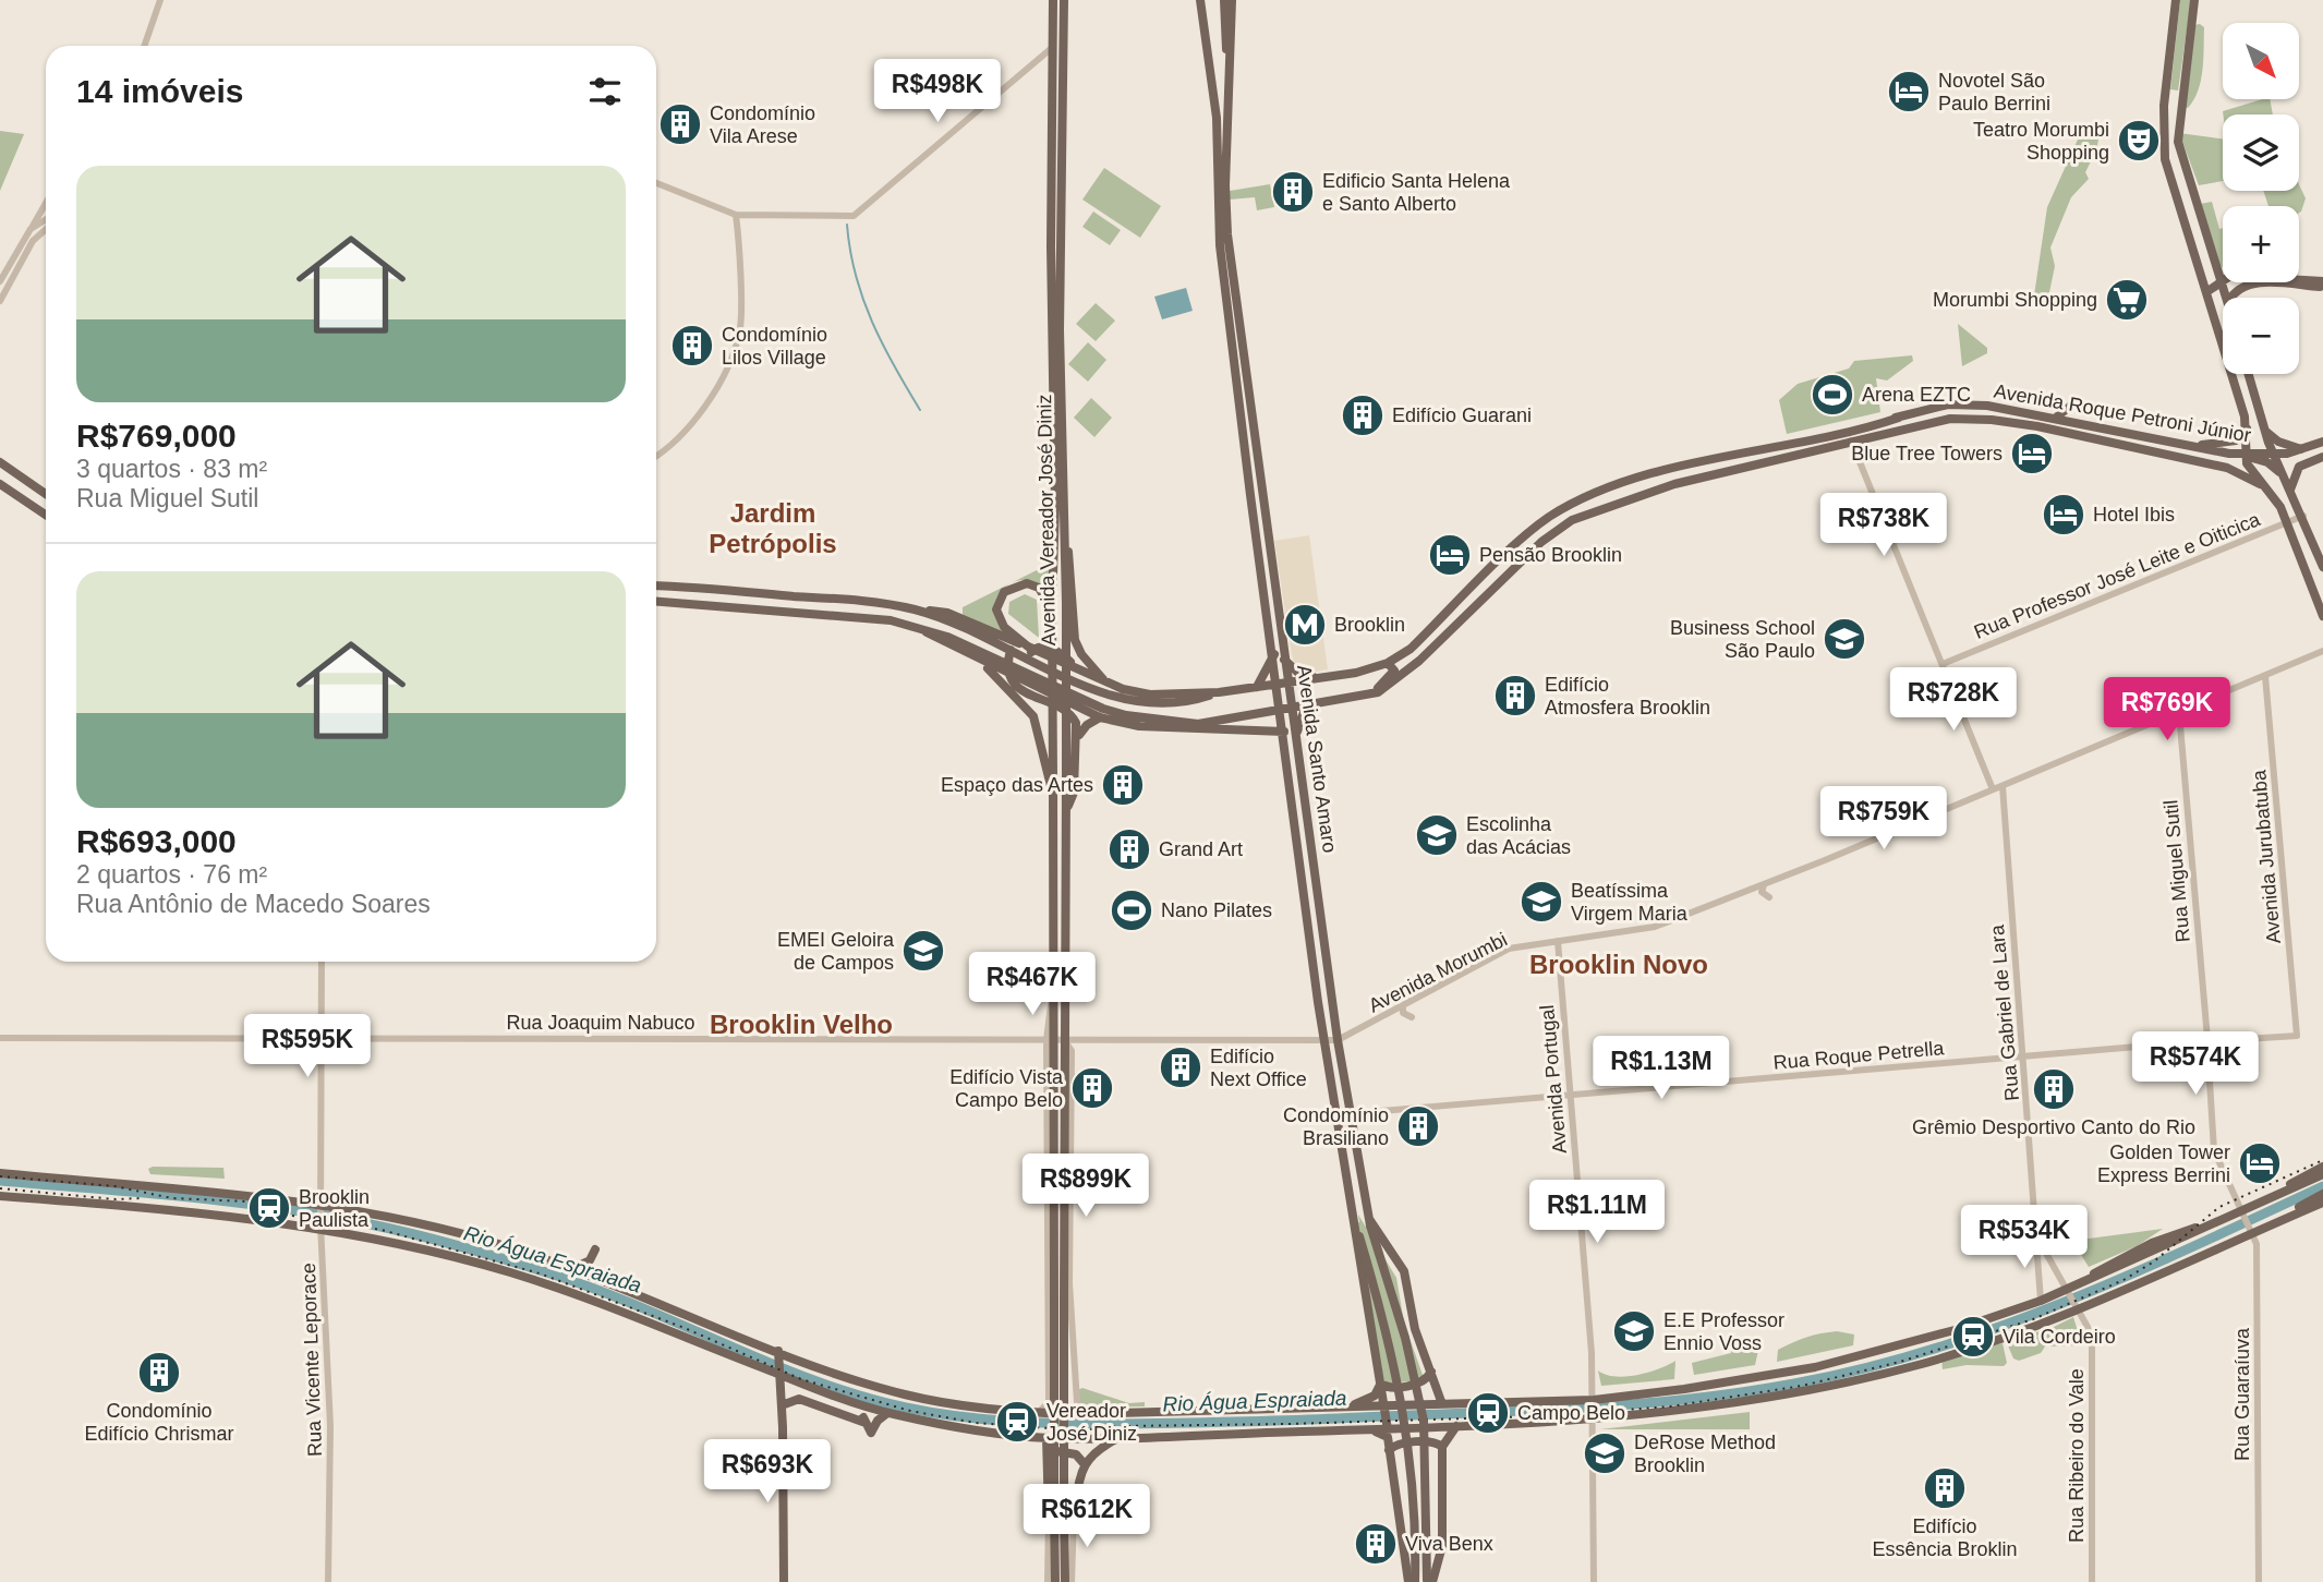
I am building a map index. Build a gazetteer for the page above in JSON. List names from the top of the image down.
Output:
{
  "streets": {
    "main road": ["Avenida Roque Petroni Júnior", "Avenida Vereador José Diniz", "Avenida Santo Amaro"],
    "street": [
      "Rua Professor José Leite e Oiticica",
      "Avenida Jurubatuba",
      "Rua Miguel Sutil",
      "Avenida Morumbi",
      "Rua Gabriel de Lara",
      "Rua Joaquim Nabuco",
      "Rua Roque Petrella",
      "Avenida Portugal",
      "Rua Vicente Leporace",
      "Rua Guaraíuva",
      "Rua Ribeiro do Vale"
    ]
  },
  "crossings": [
    ["Avenida Roque Petroni Júnior", "Avenida Santo Amaro"],
    ["Avenida Vereador José Diniz", "Rua Joaquim Nabuco"],
    ["Avenida Santo Amaro", "Avenida Morumbi"],
    ["Avenida Santo Amaro", "Rua Joaquim Nabuco"],
    ["Avenida Santo Amaro", "Rua Roque Petrella"],
    ["Avenida Jurubatuba", "Avenida Morumbi"],
    ["Avenida Jurubatuba", "Rua Roque Petrella"],
    ["Rua Miguel Sutil", "Avenida Morumbi"],
    ["Rua Miguel Sutil", "Rua Roque Petrella"],
    ["Rua Miguel Sutil", "Rua Guaraíuva"],
    ["Avenida Morumbi", "Rua Gabriel de Lara"],
    ["Avenida Morumbi", "Rua Joaquim Nabuco"],
    ["Avenida Morumbi", "Avenida Portugal"],
    ["Rua Gabriel de Lara", "Rua Roque Petrella"],
    ["Rua Gabriel de Lara", "Rua Ribeiro do Vale"],
    ["Rua Joaquim Nabuco", "Rua Vicente Leporace"],
    ["Rua Roque Petrella", "Avenida Portugal"]
  ],
  "districts": ["Jardim Petrópolis", "Brooklin Novo", "Brooklin Velho"],
  "water": ["Rio Água Espraiada"],
  "places": {
    "hotel": [
      "Novotel São Paulo Berrini",
      "Blue Tree Towers",
      "Hotel Ibis",
      "Pensão Brooklin",
      "Golden Tower Express Berrini"
    ],
    "building": [
      "Condomínio Vila Arese",
      "Edificio Santa Helena e Santo Alberto",
      "Condomínio Lilos Village",
      "Edifício Guarani",
      "Edifício Atmosfera Brooklin",
      "Espaço das Artes",
      "Grand Art",
      "Edifício Next Office",
      "Edifício Vista Campo Belo",
      "Grêmio Desportivo Canto do Rio",
      "Condomínio Brasiliano",
      "Condomínio Edifício Chrismar",
      "Edifício Essência Broklin",
      "Viva Benx"
    ],
    "theatre": ["Teatro Morumbi Shopping"],
    "supermarket": ["Morumbi Shopping"],
    "sports": ["Arena EZTC", "Nano Pilates"],
    "metro station": ["Brooklin"],
    "school or university": [
      "Business School São Paulo",
      "Escolinha das Acácias",
      "Beatíssima Virgem Maria",
      "EMEI Geloira de Campos",
      "E.E Professor Ennio Voss",
      "DeRose Method Brooklin"
    ],
    "station": [
      "Brooklin Paulista",
      "Vila Cordeiro",
      "Campo Belo",
      "Vereador José Diniz"
    ]
  },
  "north": "bottom right",
  "page": {
    "map_buttons": ["+", "−"],
    "heading": "14 imóveis",
    "price": [
      "R$498K",
      "R$738K",
      "R$728K",
      "R$769K",
      "R$759K",
      "R$467K",
      "R$595K",
      "R$574K",
      "R$1.13M",
      "R$899K",
      "R$1.11M",
      "R$534K",
      "R$693K",
      "R$612K"
    ],
    "list": [
      {
        "name": "R$769,000",
        "note": "3 quartos · 83 m² · Rua Miguel Sutil"
      },
      {
        "name": "R$693,000",
        "note": "2 quartos · 76 m² · Rua Antônio de Macedo Soares"
      }
    ]
  }
}
